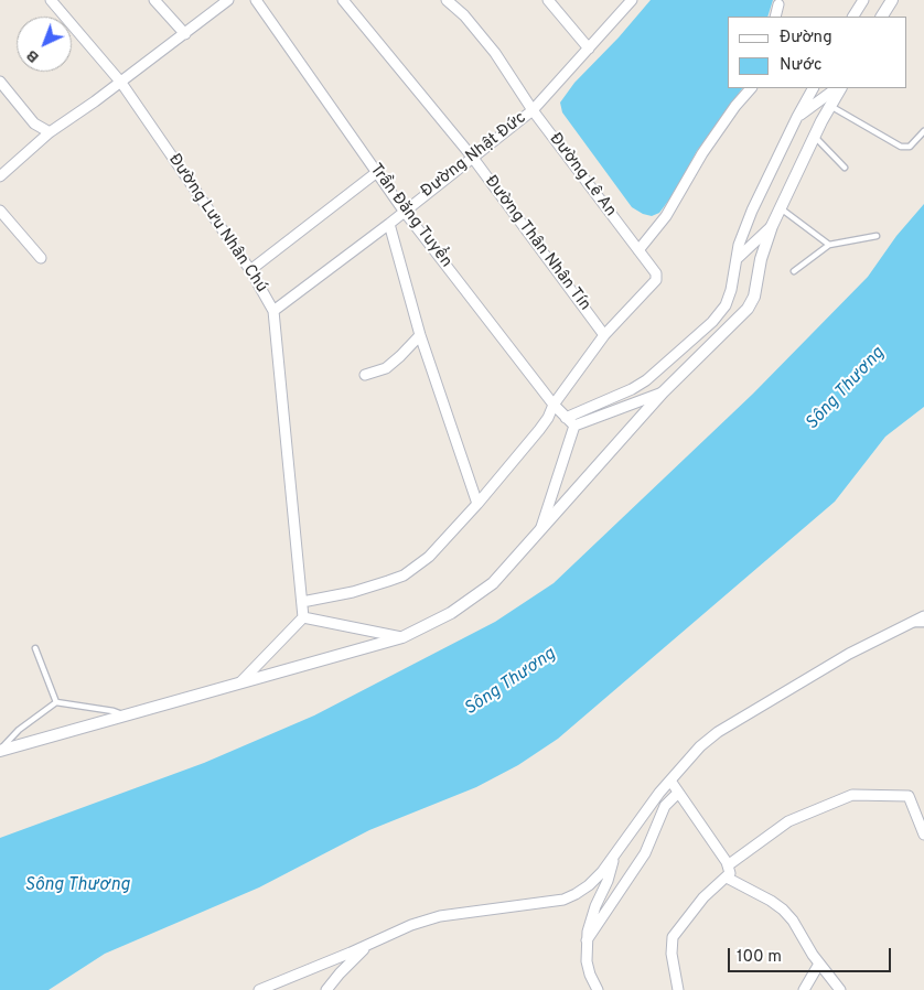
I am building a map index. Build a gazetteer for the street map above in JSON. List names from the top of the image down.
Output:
{
  "streets": {
    "street": [
      "Đường Nhật Đức",
      "Đường Lê An",
      "Trần Đăng Tuyển",
      "Đường Lưu Nhân Chú",
      "Đường Thân Nhân Tín"
    ]
  },
  "crossings": [
    ["Đường Nhật Đức", "Đường Lê An"],
    ["Đường Nhật Đức", "Trần Đăng Tuyển"],
    ["Đường Nhật Đức", "Đường Lưu Nhân Chú"],
    ["Đường Nhật Đức", "Đường Thân Nhân Tín"],
    ["Đường Lê An", "Đường Thân Nhân Tín"]
  ],
  "water": ["Sông Thương"],
  "legend": ["Đường", "Nước"],
  "scale_bar": "100 m",
  "north": "bottom left"
}
